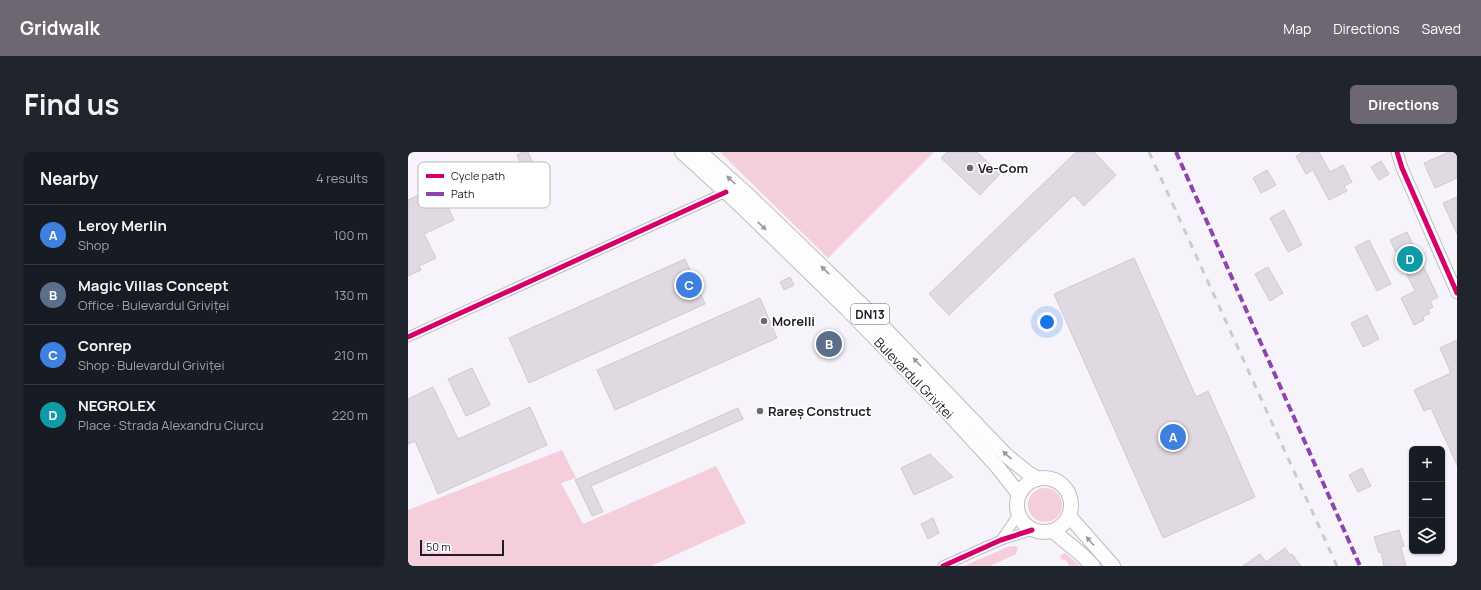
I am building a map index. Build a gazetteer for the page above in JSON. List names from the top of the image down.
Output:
{
  "streets": {
    "main road": ["DN13", "Bulevardul Griviței"]
  },
  "crossings": [
    ["DN13", "Bulevardul Griviței"]
  ],
  "places": ["Ve-Com", "Morelli", "Rareș Construct"],
  "legend": ["Cycle path", "Path"],
  "scale_bar": "50 m",
  "page": {
    "header": "Gridwalk",
    "nav": ["Map", "Directions", "Saved"],
    "title": "Find us",
    "buttons": "Directions",
    "heading": ["Nearby", "4 results"],
    "list": [
      {
        "mark": "A",
        "name": "Leroy Merlin",
        "note": "Shop",
        "value": "100 m"
      },
      {
        "mark": "B",
        "name": "Magic Villas Concept",
        "note": "Office · Bulevardul Griviței",
        "value": "130 m"
      },
      {
        "mark": "C",
        "name": "Conrep",
        "note": "Shop · Bulevardul Griviței",
        "value": "210 m"
      },
      {
        "mark": "D",
        "name": "NEGROLEX",
        "note": "Place · Strada Alexandru Ciurcu",
        "value": "220 m"
      }
    ],
    "pins": [
      "D",
      "C",
      "B",
      "A"
    ],
    "map_buttons": ["+", "−"],
    "scale": "50 m"
  }
}
